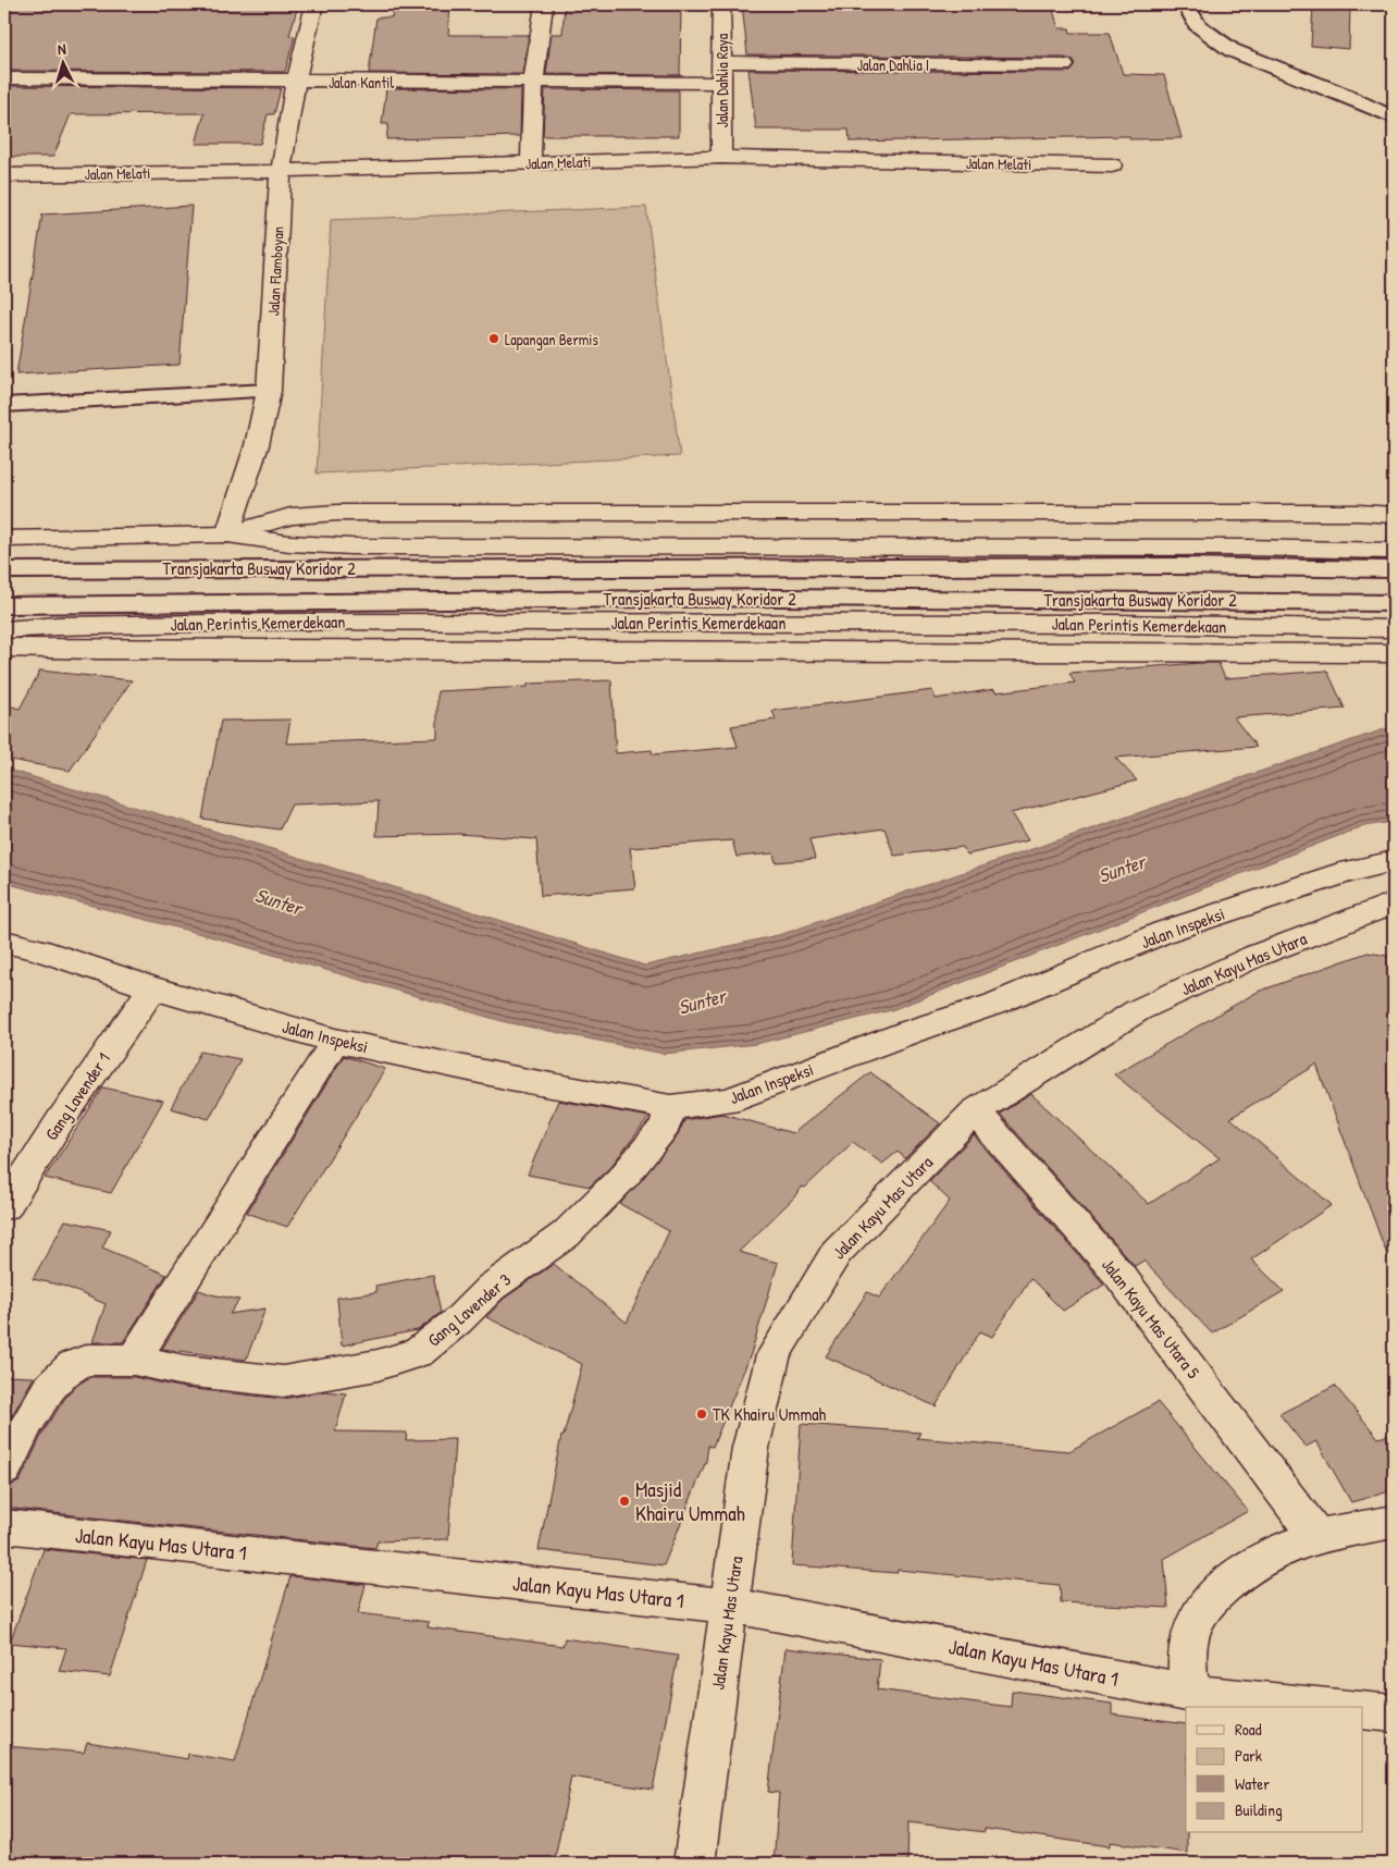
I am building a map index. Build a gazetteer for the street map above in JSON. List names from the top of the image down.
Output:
{
  "streets": {
    "main road": [
      "Jalan Dahlia I",
      "Jalan Dahlia Raya",
      "Jalan Kantil",
      "Jalan Melati",
      "Jalan Flamboyan",
      "Jalan Perintis Kemerdekaan",
      "Jalan Inspeksi",
      "Jalan Kayu Mas Utara",
      "Gang Lavender 1",
      "Gang Lavender 3",
      "Jalan Kayu Mas Utara 5",
      "Jalan Kayu Mas Utara 1"
    ],
    "lane": ["Transjakarta Busway Koridor 2"]
  },
  "crossings": [
    ["Jalan Dahlia I", "Jalan Dahlia Raya"],
    ["Jalan Dahlia Raya", "Jalan Kantil"],
    ["Jalan Dahlia Raya", "Jalan Melati"],
    ["Jalan Kantil", "Jalan Flamboyan"],
    ["Jalan Melati", "Jalan Flamboyan"],
    ["Jalan Inspeksi", "Gang Lavender 1"],
    ["Jalan Inspeksi", "Gang Lavender 3"],
    ["Jalan Kayu Mas Utara", "Jalan Kayu Mas Utara 5"],
    ["Jalan Kayu Mas Utara", "Jalan Kayu Mas Utara 1"]
  ],
  "water": ["Sunter"],
  "places": ["Lapangan Bermis", "TK Khairu Ummah", "Masjid Khairu Ummah"],
  "legend": [
    "Road",
    "Park",
    "Water",
    "Building"
  ],
  "north": "top"
}
